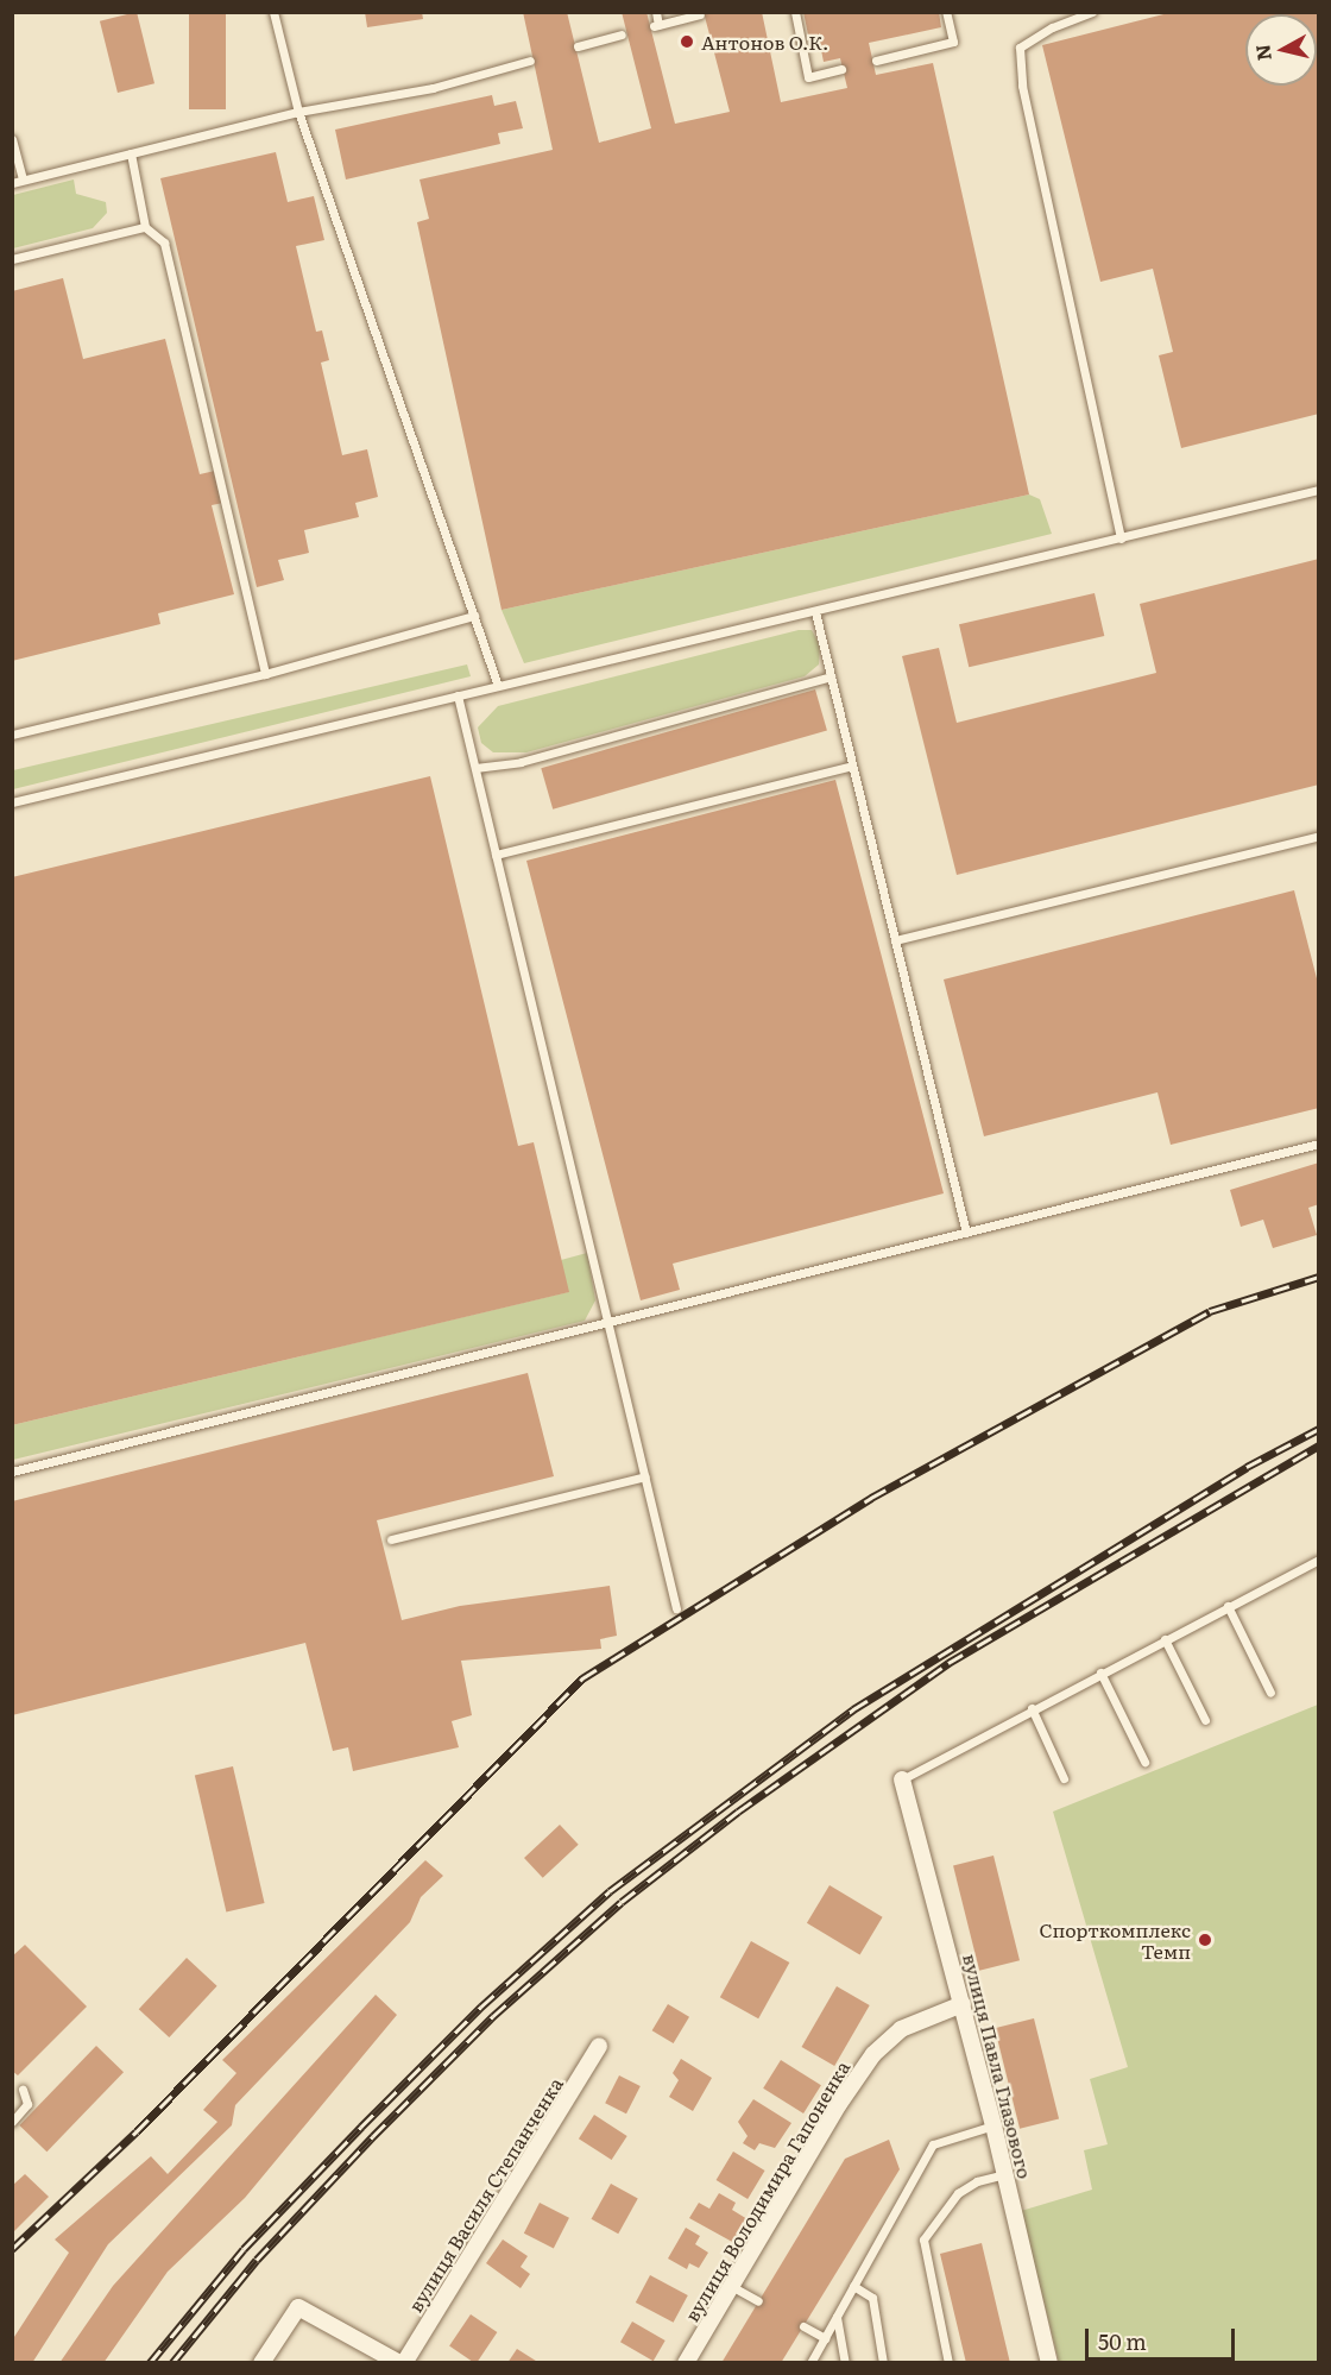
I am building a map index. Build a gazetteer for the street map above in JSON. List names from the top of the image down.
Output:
{
  "streets": {
    "street": ["вулиця Павла Глазового", "вулиця Володимира Гапоненка", "вулиця Василя Степанченка"]
  },
  "crossings": [
    ["вулиця Павла Глазового", "вулиця Володимира Гапоненка"]
  ],
  "places": ["Антонов О.К.", "Спорткомплекс Темп"],
  "scale_bar": "50 m",
  "north": "left"
}
